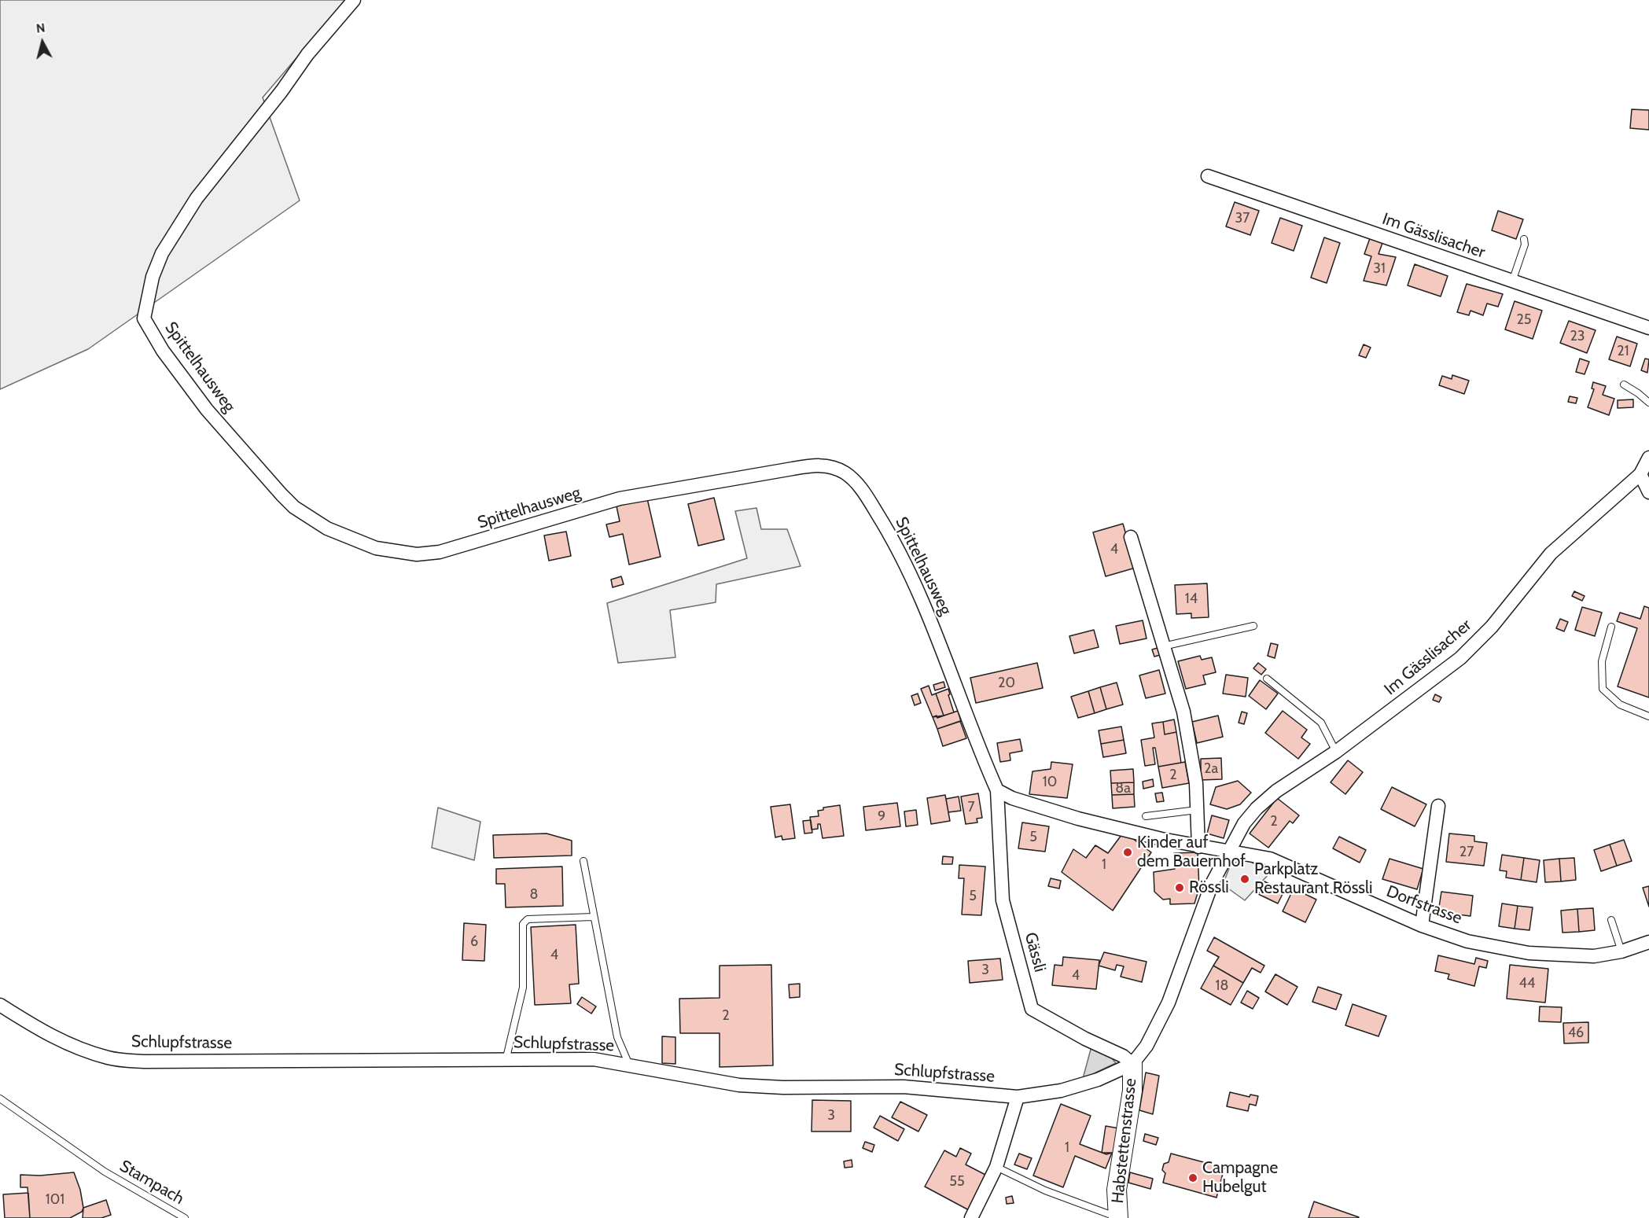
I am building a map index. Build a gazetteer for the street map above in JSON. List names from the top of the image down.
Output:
{
  "streets": {
    "street": [
      "Im Gässlisacher",
      "Spittelhausweg",
      "Dorfstrasse",
      "Gässli",
      "Schlupfstrasse",
      "Habstettenstrasse"
    ],
    "lane": ["Stampach"]
  },
  "crossings": [
    ["Im Gässlisacher", "Dorfstrasse"],
    ["Spittelhausweg", "Gässli"],
    ["Gässli", "Schlupfstrasse"],
    ["Gässli", "Habstettenstrasse"],
    ["Schlupfstrasse", "Habstettenstrasse"]
  ],
  "places": [
    "Kinder auf dem Bauernhof",
    "Parkplatz Restaurant Rössli",
    "Rössli",
    "Campagne Hubelgut"
  ],
  "house_numbers": [
    "37",
    "31",
    "25",
    "23",
    "21",
    "4",
    "14",
    "20",
    "2a",
    "2",
    "10",
    "8a",
    "7",
    "9",
    "2",
    "5",
    "27",
    "1",
    "8",
    "5",
    "6",
    "4",
    "3",
    "4",
    "44",
    "18",
    "2",
    "46",
    "3",
    "1",
    "55",
    "101"
  ],
  "north": "top"
}
